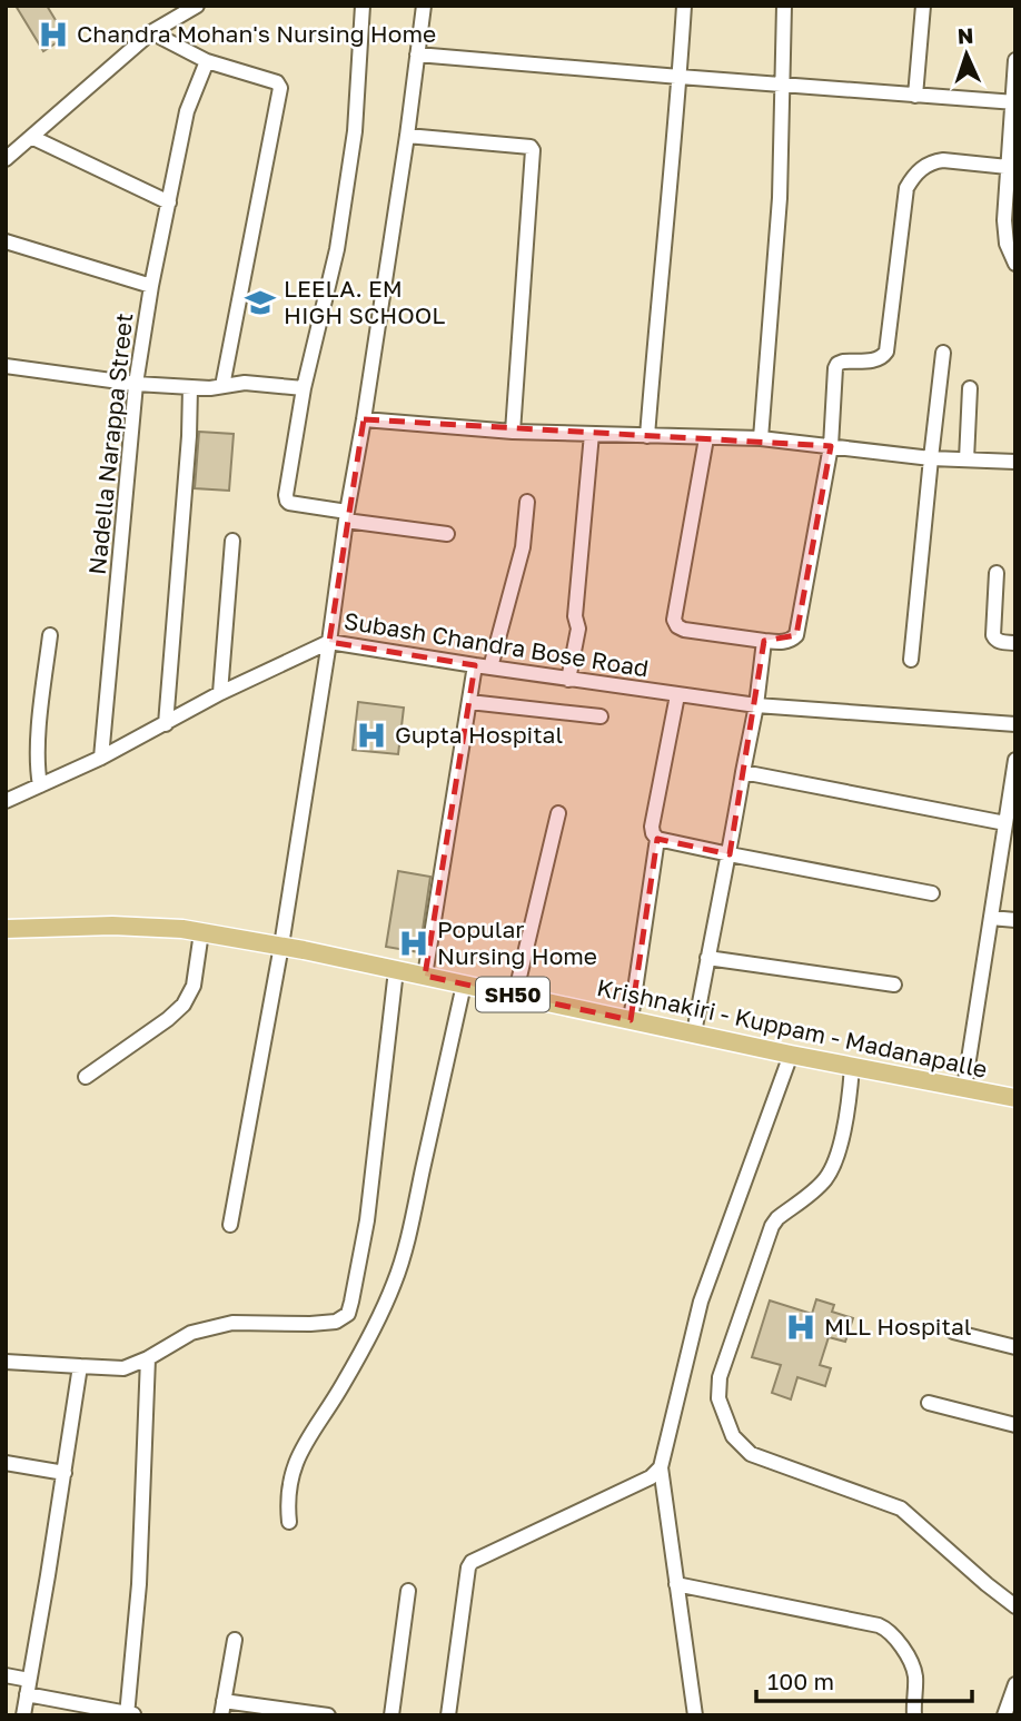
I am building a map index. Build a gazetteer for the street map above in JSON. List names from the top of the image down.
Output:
{
  "streets": {
    "main road": ["SH50", "Krishnakiri - Kuppam - Madanapalle"],
    "street": ["Nadella Narappa Street", "Subash Chandra Bose Road"]
  },
  "crossings": [
    ["Nadella Narappa Street", "Subash Chandra Bose Road"]
  ],
  "places": {
    "hospital": [
      "Chandra Mohan's Nursing Home",
      "Gupta Hospital",
      "Popular Nursing Home",
      "MLL Hospital"
    ],
    "school or university": ["LEELA. EM HIGH SCHOOL"]
  },
  "scale_bar": "100 m",
  "north": "top"
}
